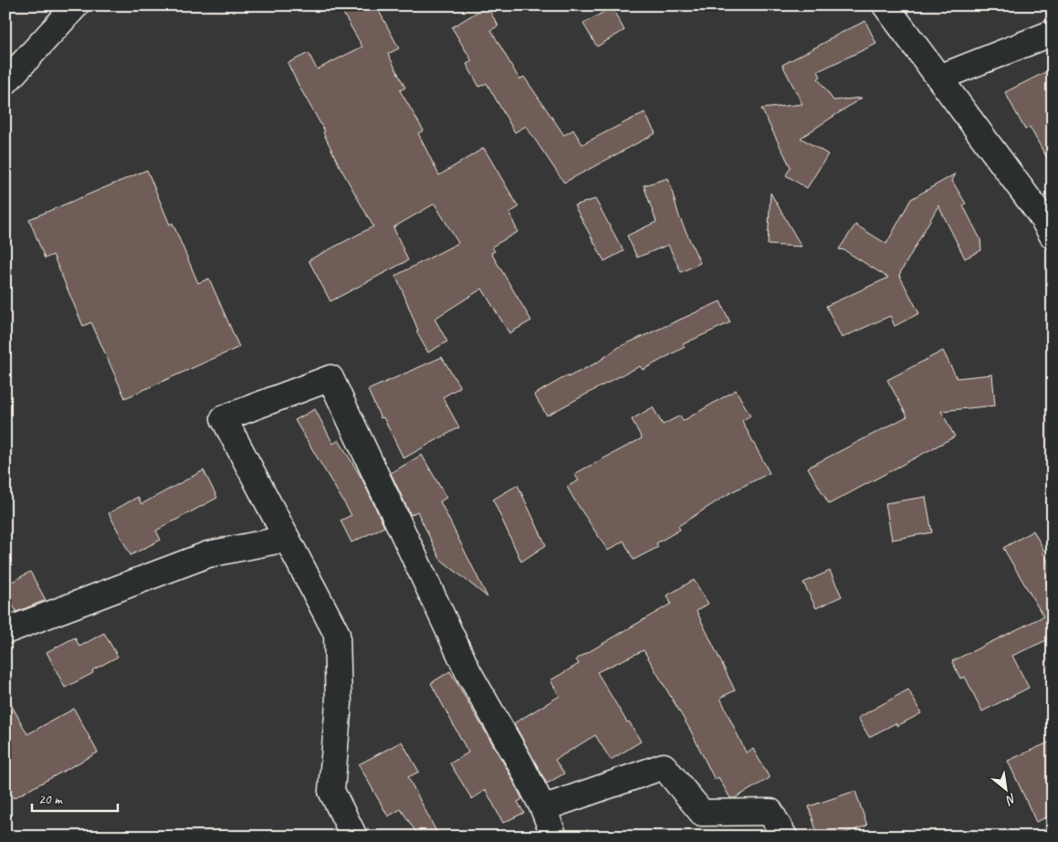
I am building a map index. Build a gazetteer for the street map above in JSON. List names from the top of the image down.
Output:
{
  "scale_bar": "20 m",
  "north": "bottom right"
}
